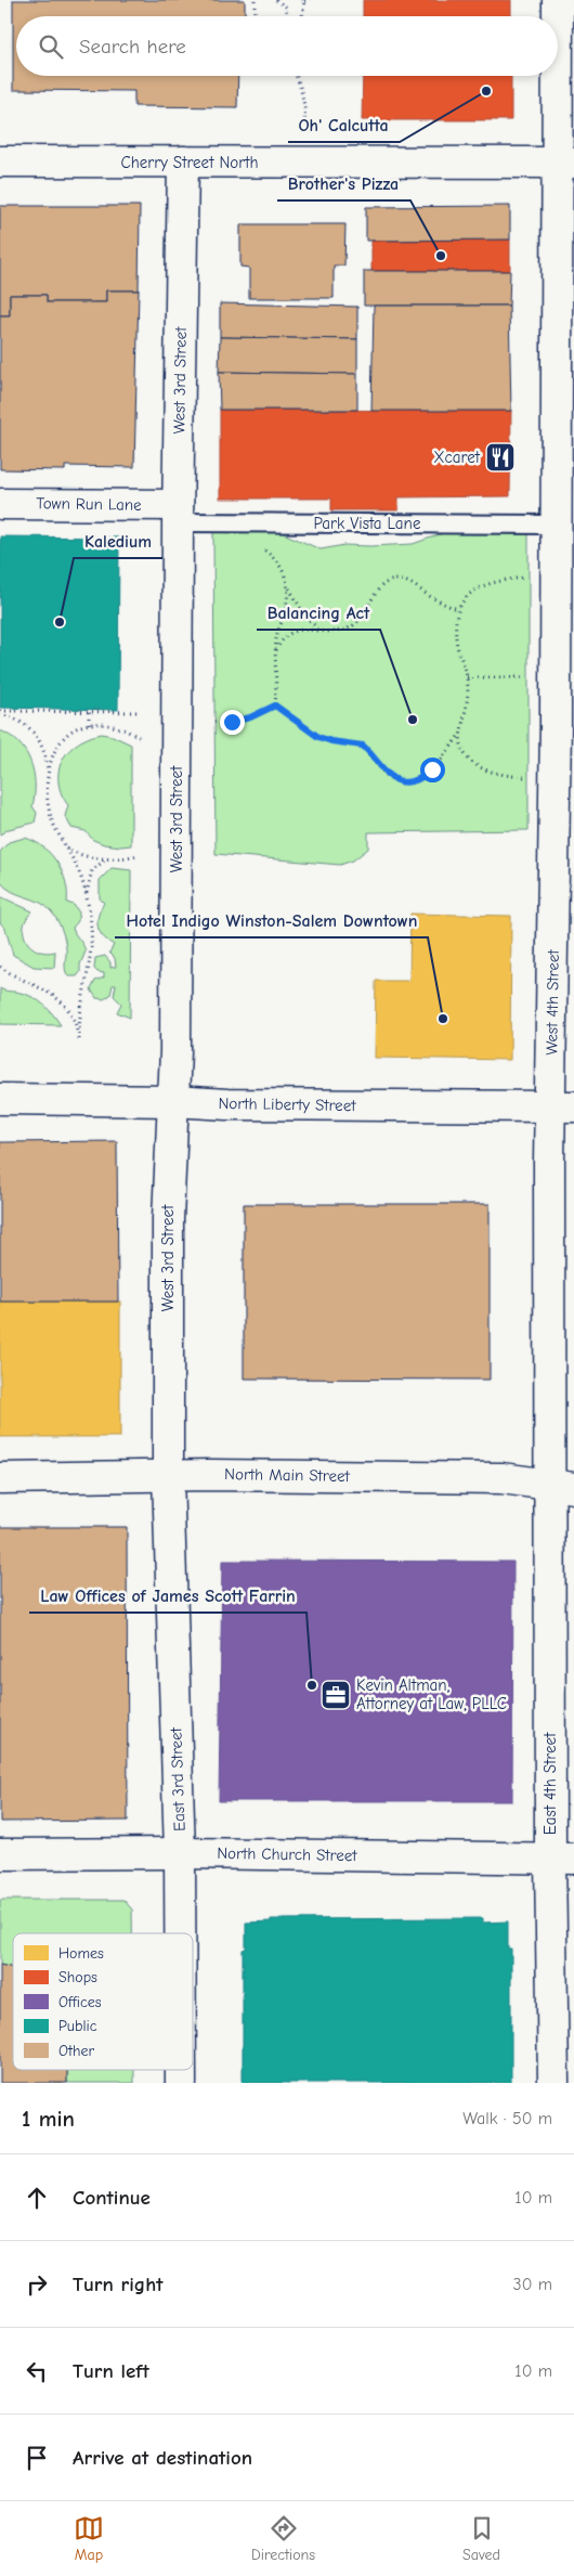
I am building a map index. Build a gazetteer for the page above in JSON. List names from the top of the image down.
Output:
{
  "streets": {
    "main road": [
      "Cherry Street North",
      "West 3rd Street",
      "Town Run Lane",
      "West 4th Street",
      "North Liberty Street",
      "North Main Street",
      "East 3rd Street",
      "East 4th Street",
      "North Church Street"
    ],
    "lane": ["Park Vista Lane"]
  },
  "crossings": [
    ["Cherry Street North", "West 3rd Street"],
    ["Cherry Street North", "West 4th Street"],
    ["West 3rd Street", "Town Run Lane"],
    ["West 3rd Street", "Park Vista Lane"],
    ["West 3rd Street", "North Liberty Street"],
    ["West 3rd Street", "North Main Street"],
    ["West 3rd Street", "East 3rd Street"],
    ["Town Run Lane", "Park Vista Lane"],
    ["Park Vista Lane", "West 4th Street"],
    ["West 4th Street", "North Liberty Street"],
    ["West 4th Street", "North Main Street"],
    ["West 4th Street", "East 4th Street"],
    ["North Main Street", "East 3rd Street"],
    ["North Main Street", "East 4th Street"],
    ["East 3rd Street", "North Church Street"],
    ["East 4th Street", "North Church Street"]
  ],
  "places": {
    "other": [
      "Oh' Calcutta",
      "Brother's Pizza",
      "Kaledium",
      "Balancing Act",
      "Hotel Indigo Winston-Salem Downtown",
      "Law Offices of James Scott Farrin"
    ],
    "restaurant": ["Xcaret"],
    "office": ["Kevin Altman, Attorney at Law, PLLC"]
  },
  "legend": [
    "Homes",
    "Shops",
    "Offices",
    "Public",
    "Other"
  ],
  "page": {
    "search": "Search here",
    "heading": ["1 min", "Walk · 50 m"],
    "list": [
      ["Continue", "10 m"],
      ["Turn right", "30 m"],
      ["Turn left", "10 m"],
      "Arrive at destination"
    ],
    "nav": ["Map", "Directions", "Saved"]
  }
}
